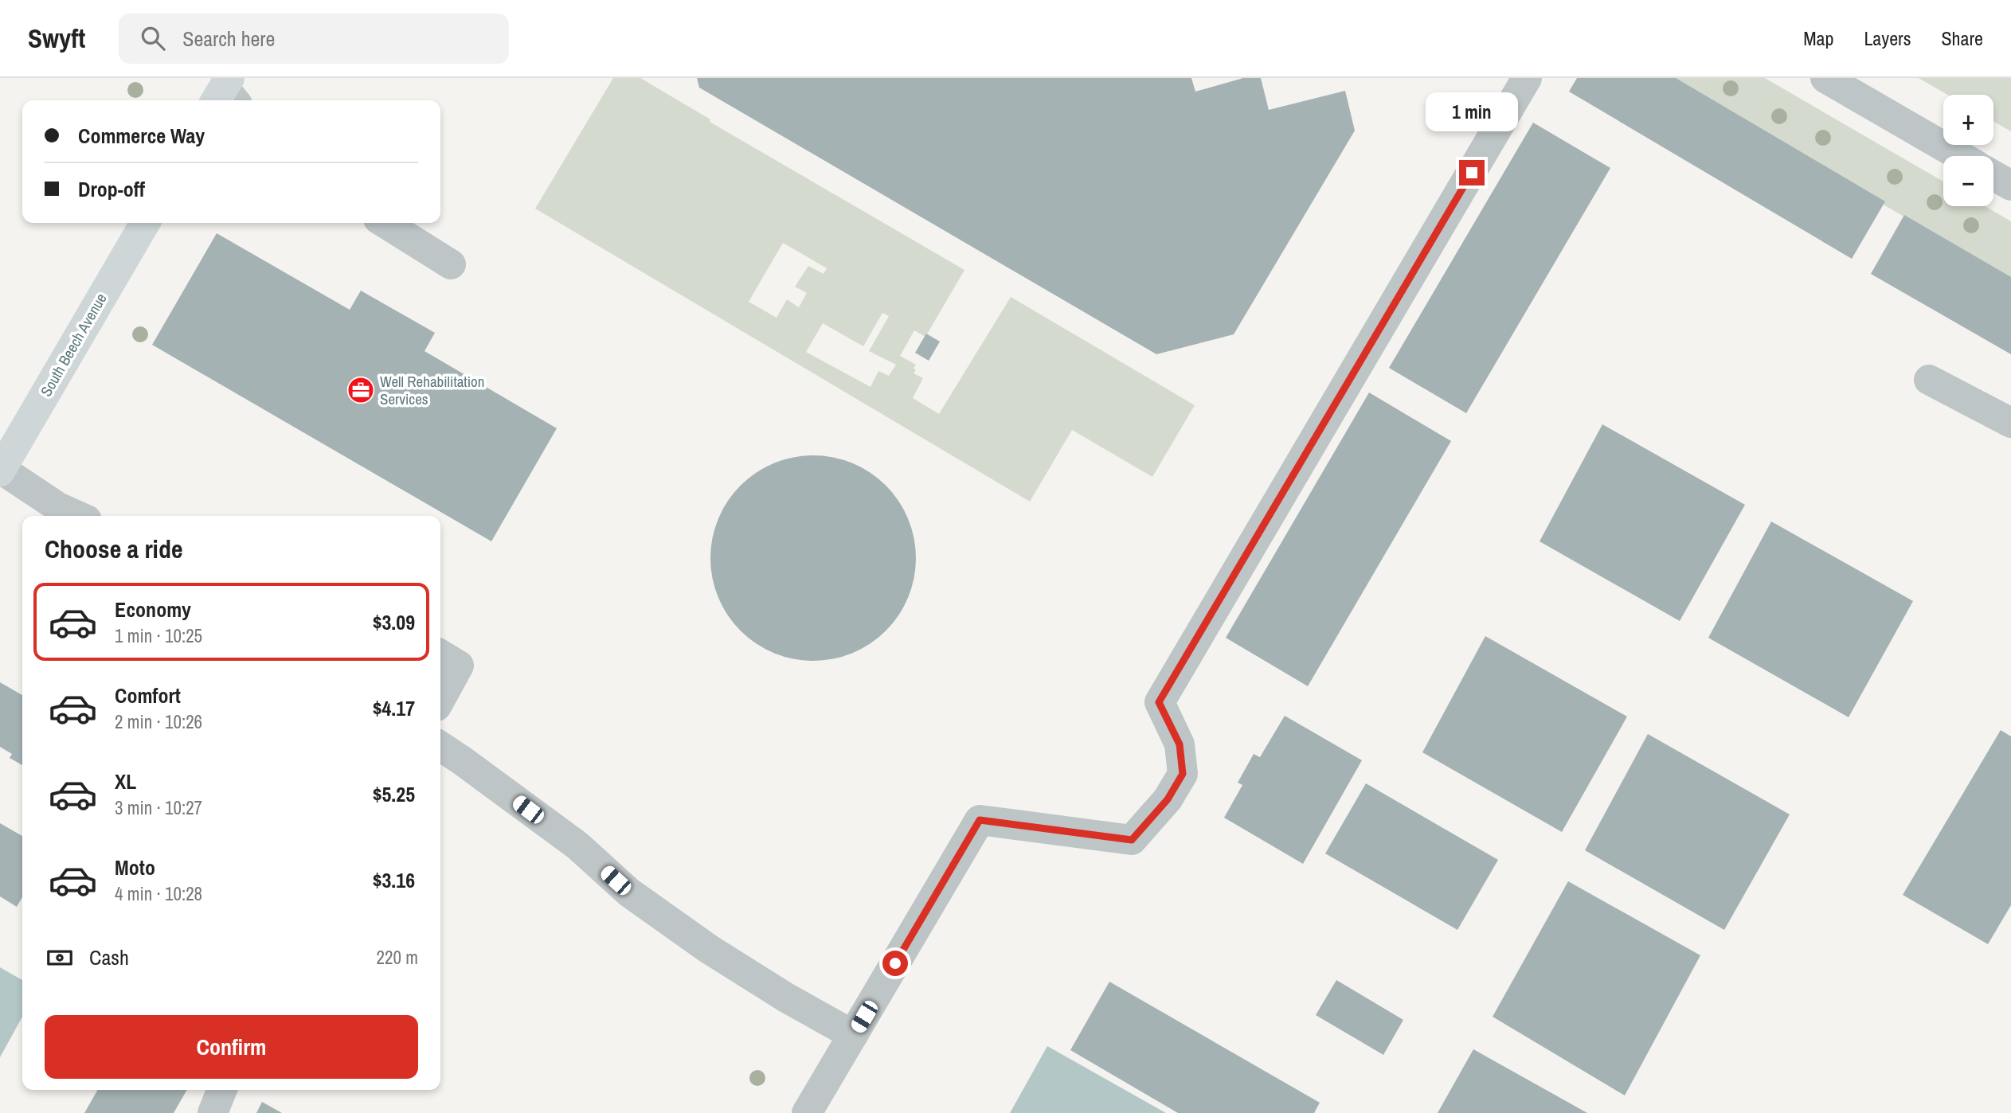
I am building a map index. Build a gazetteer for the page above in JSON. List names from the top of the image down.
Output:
{
  "streets": {
    "main road": ["South Beech Avenue"]
  },
  "places": {
    "office": ["Well Rehabilitation Services"]
  },
  "page": {
    "header": "Swyft",
    "search": "Search here",
    "nav": ["Map", "Layers", "Share"],
    "bubble": "1 min",
    "map_buttons": ["+", "−"],
    "banner": ["Commerce Way", "Drop-off"],
    "heading": "Choose a ride",
    "list": [
      {
        "name": "Economy",
        "note": "1 min · 10:25",
        "value": "$3.09"
      },
      {
        "name": "Comfort",
        "note": "2 min · 10:26",
        "value": "$4.17"
      },
      {
        "name": "XL",
        "note": "3 min · 10:27",
        "value": "$5.25"
      },
      {
        "name": "Moto",
        "note": "4 min · 10:28",
        "value": "$3.16"
      }
    ],
    "pay": ["Cash", "220 m"],
    "buttons": "Confirm"
  }
}
